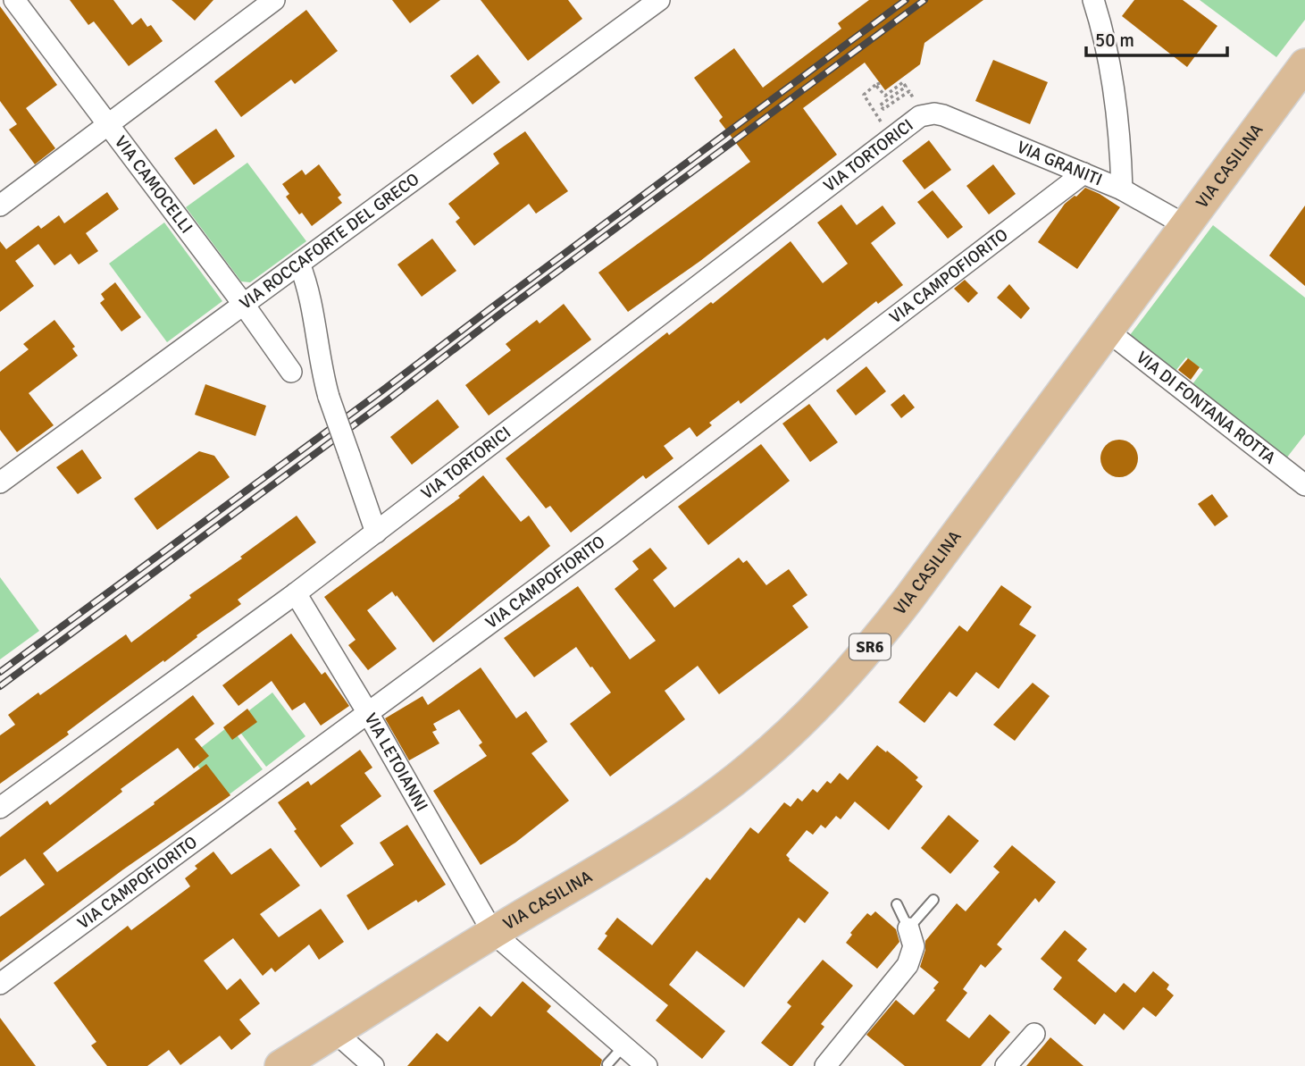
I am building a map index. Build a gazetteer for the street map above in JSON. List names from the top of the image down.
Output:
{
  "streets": {
    "main road": ["VIA CASILINA", "SR6"],
    "street": [
      "VIA TORTORICI",
      "VIA GRANITI",
      "VIA CAMOCELLI",
      "VIA ROCCAFORTE DEL GRECO",
      "VIA CAMPOFIORITO",
      "VIA DI FONTANA ROTTA",
      "VIA LETOIANNI"
    ]
  },
  "crossings": [
    ["VIA TORTORICI", "VIA GRANITI"],
    ["VIA TORTORICI", "VIA LETOIANNI"],
    ["VIA GRANITI", "VIA CASILINA"],
    ["VIA GRANITI", "VIA CAMPOFIORITO"],
    ["VIA CASILINA", "VIA DI FONTANA ROTTA"],
    ["VIA CASILINA", "VIA LETOIANNI"],
    ["VIA CAMOCELLI", "VIA ROCCAFORTE DEL GRECO"],
    ["VIA CAMPOFIORITO", "VIA LETOIANNI"]
  ],
  "scale_bar": "50 m"
}
